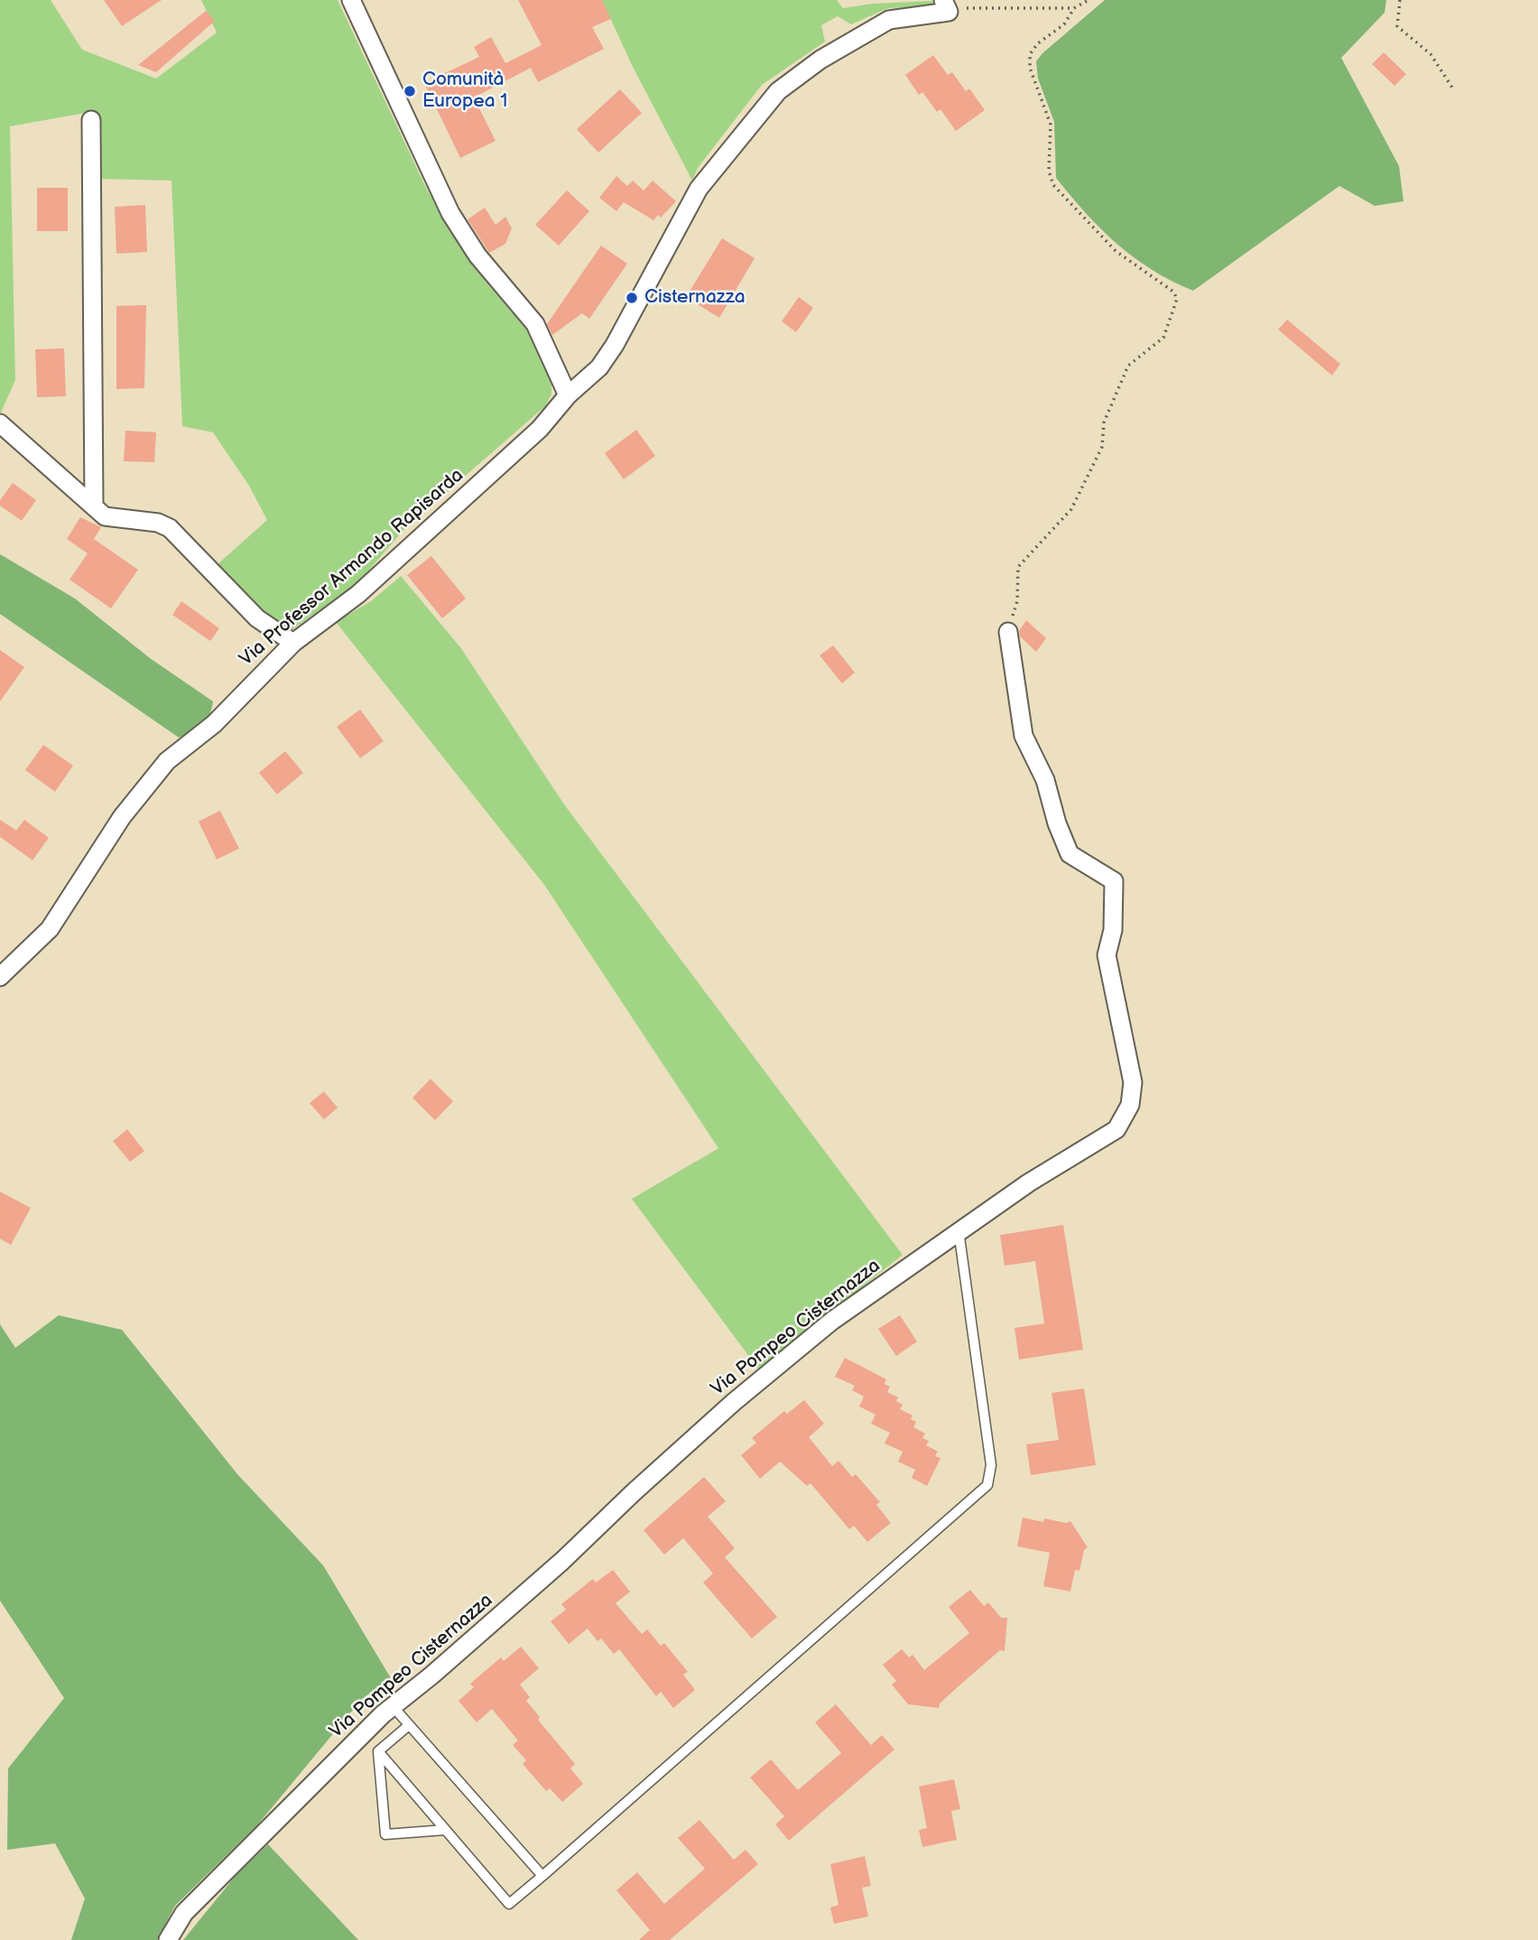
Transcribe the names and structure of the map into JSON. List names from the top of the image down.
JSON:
{
  "streets": {
    "street": ["Via Professor Armando Rapisarda", "Via Pompeo Cisternazza"]
  },
  "places": ["Comunità Europea 1", "Cisternazza"]
}
